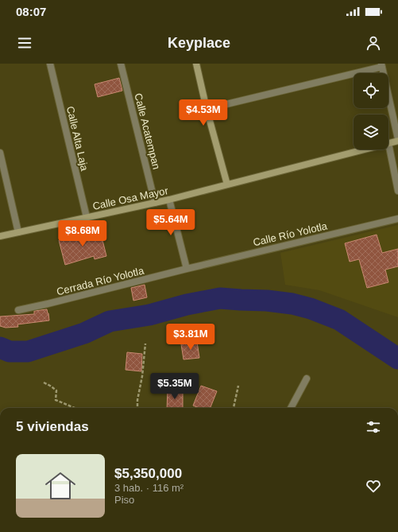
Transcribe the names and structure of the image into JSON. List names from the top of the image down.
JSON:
{
  "streets": {
    "main road": ["Calle Osa Mayor"],
    "street": [
      "Calle Acatempan",
      "Calle Alta Laja",
      "Calle Río Yolotla",
      "Cerrada Río Yolotla"
    ]
  },
  "crossings": [
    ["Calle Acatempan", "Calle Osa Mayor"],
    ["Calle Alta Laja", "Calle Osa Mayor"],
    ["Calle Río Yolotla", "Cerrada Río Yolotla"]
  ],
  "page": {
    "status": "08:07",
    "header": "Keyplace",
    "price": [
      "$4.53M",
      "$5.64M",
      "$8.68M",
      "$3.81M",
      "$5.35M"
    ],
    "heading": "5 viviendas",
    "list": [
      {
        "name": "$5,350,000",
        "note": "3 hab. · 116 m² · Piso"
      }
    ]
  }
}
